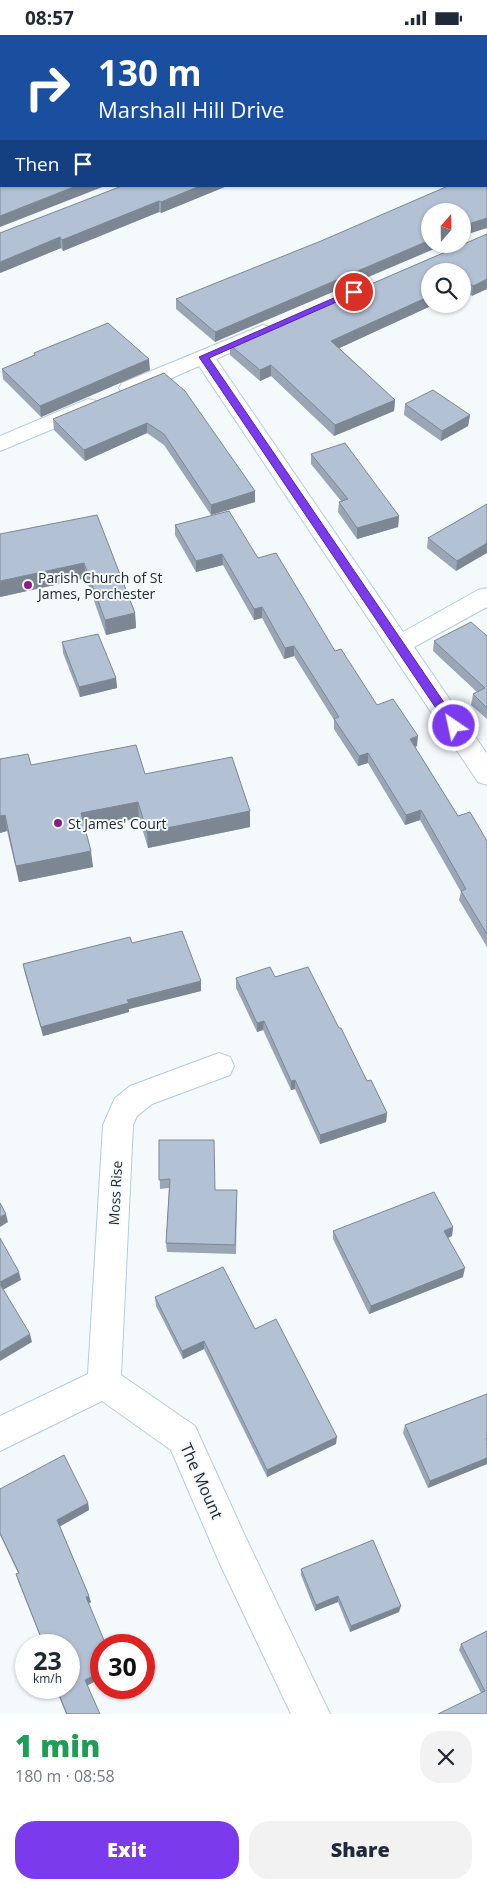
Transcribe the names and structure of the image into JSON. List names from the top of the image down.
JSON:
{
  "streets": {
    "street": ["Moss Rise", "The Mount"]
  },
  "crossings": [
    ["Moss Rise", "The Mount"]
  ],
  "places": ["Parish Church of St James, Porchester", "St James' Court"],
  "north": "top",
  "page": {
    "status": "08:57",
    "turn": ["130 m", "Marshall Hill Drive"],
    "then": "Then",
    "speed": "23 km/h",
    "limit": "30",
    "heading": ["1 min", "180 m · 08:58"],
    "buttons": ["Exit", "Share"]
  }
}
